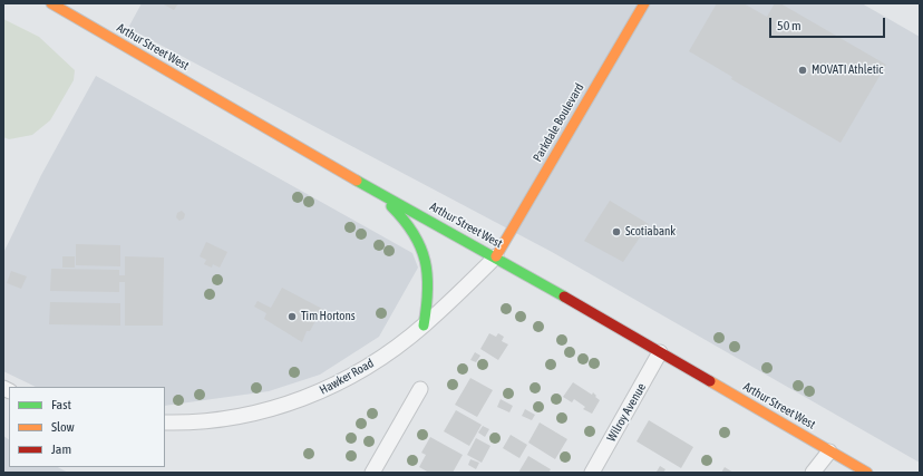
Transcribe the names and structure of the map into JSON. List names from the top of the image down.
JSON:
{
  "streets": {
    "main road": ["Arthur Street West", "Parkdale Boulevard"],
    "street": ["Hawker Road", "Wilroy Avenue"]
  },
  "crossings": [
    ["Arthur Street West", "Parkdale Boulevard"],
    ["Arthur Street West", "Hawker Road"],
    ["Arthur Street West", "Wilroy Avenue"],
    ["Parkdale Boulevard", "Hawker Road"]
  ],
  "places": ["MOVATI Athletic", "Scotiabank", "Tim Hortons"],
  "legend": ["Fast", "Slow", "Jam"],
  "scale_bar": "50 m"
}
